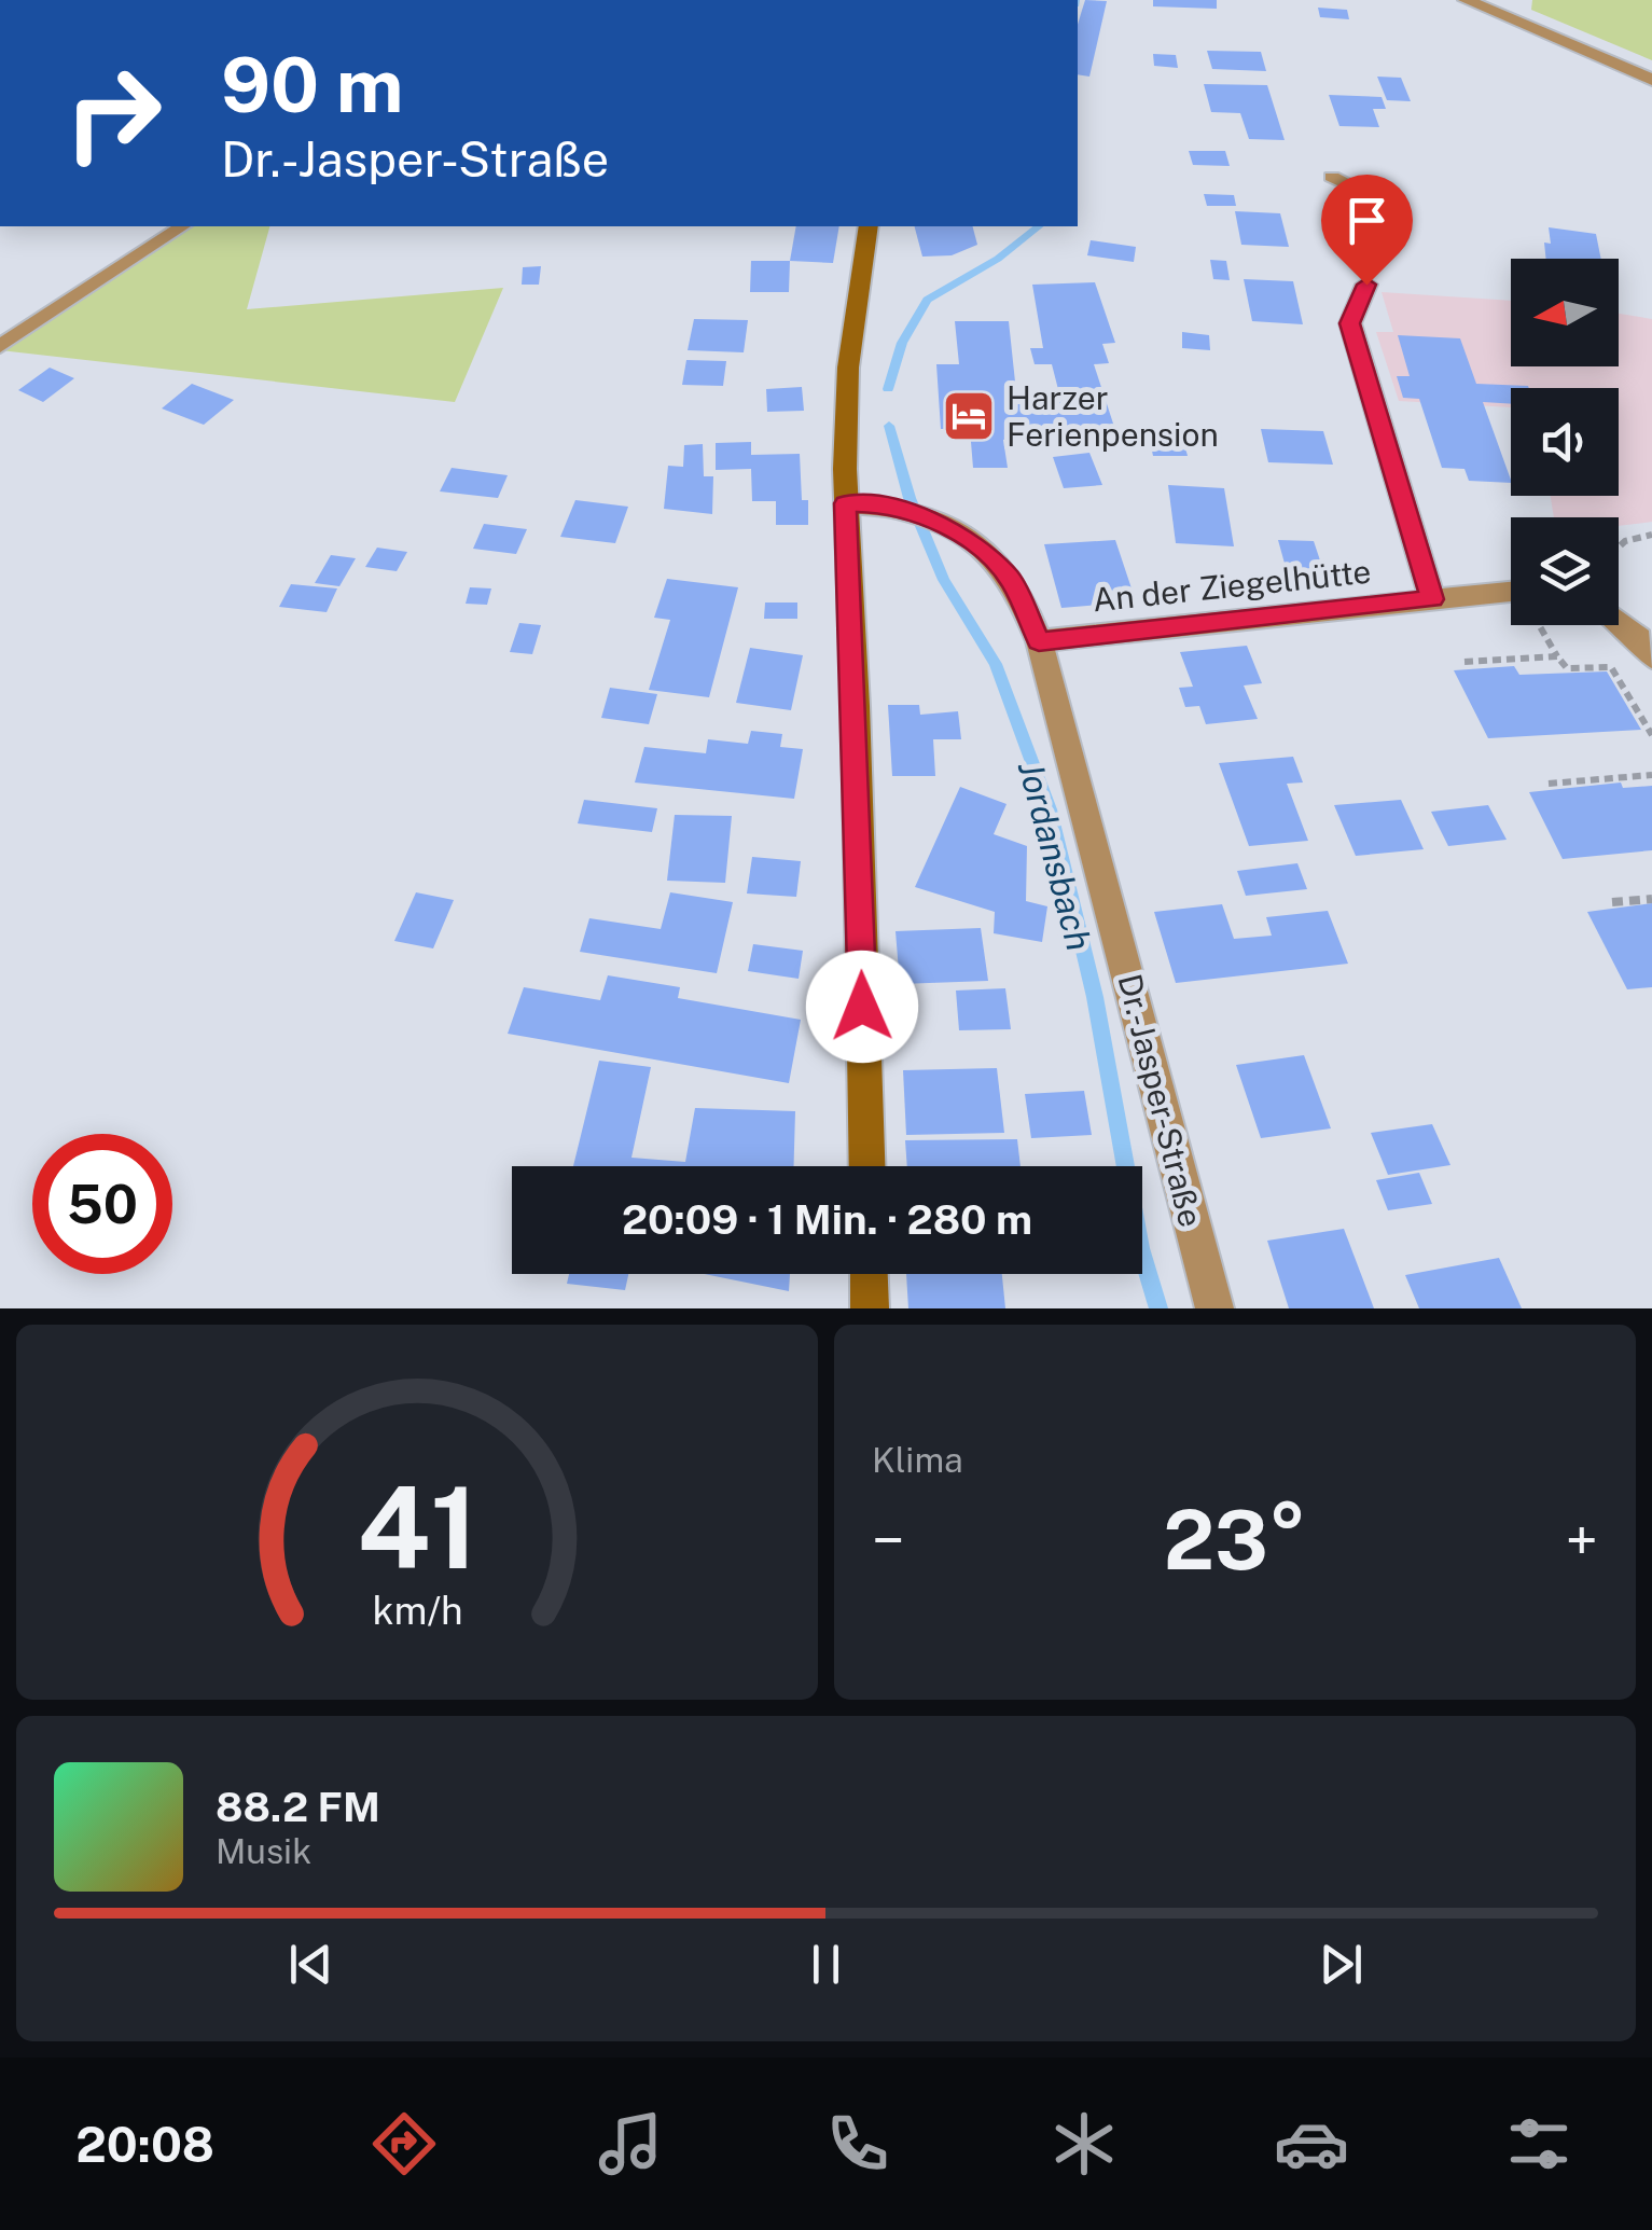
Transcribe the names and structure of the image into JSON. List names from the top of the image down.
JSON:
{
  "streets": {
    "street": ["An der Ziegelhütte", "Dr.-Jasper-Straße"]
  },
  "crossings": [
    ["An der Ziegelhütte", "Dr.-Jasper-Straße"]
  ],
  "water": ["Jordansbach"],
  "places": {
    "hotel": ["Harzer Ferienpension"]
  },
  "north": "left",
  "page": {
    "turn": ["90 m", "Dr.-Jasper-Straße"],
    "limit": "50",
    "trip": "20:09 · 1 Min. · 280 m",
    "tile": "Klima",
    "heat": ["−", "23°", "+"],
    "song": ["88.2 FM", "Musik"],
    "tabs": "20:08",
    "gauge": ["41", "km/h"]
  }
}
